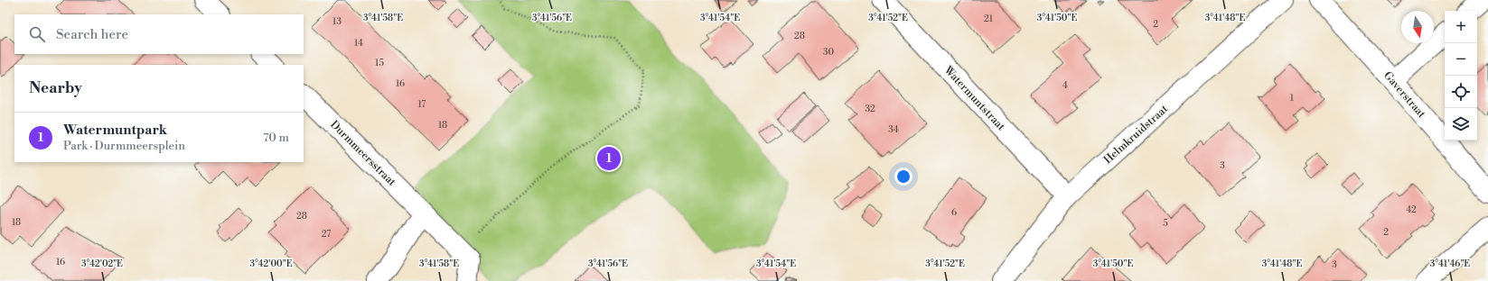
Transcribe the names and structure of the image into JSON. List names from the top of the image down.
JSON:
{
  "streets": {
    "street": [
      "Gaverstraat",
      "Watermuntstraat",
      "Helmkruidstraat",
      "Durmmeersstraat"
    ]
  },
  "crossings": [
    ["Watermuntstraat", "Helmkruidstraat"]
  ],
  "house_numbers": [
    "21",
    "13",
    "2",
    "28",
    "14",
    "30",
    "15",
    "16",
    "4",
    "1",
    "17",
    "32",
    "18",
    "34",
    "3",
    "42",
    "6",
    "28",
    "18",
    "5",
    "2",
    "27",
    "16",
    "3"
  ],
  "north": "bottom",
  "page": {
    "map_buttons": ["+", "−"],
    "search": "Search here",
    "heading": "Nearby",
    "list": [
      {
        "mark": "1",
        "name": "Watermuntpark",
        "note": "Park · Durmmeersplein",
        "value": "70 m"
      }
    ],
    "pins": "1"
  },
  "coordinates": [
    "3°41'58\"E",
    "3°41'56\"E",
    "3°41'54\"E",
    "3°41'52\"E",
    "3°41'50\"E",
    "3°41'48\"E",
    "3°42'02\"E",
    "3°42'00\"E",
    "3°41'46\"E"
  ]
}
